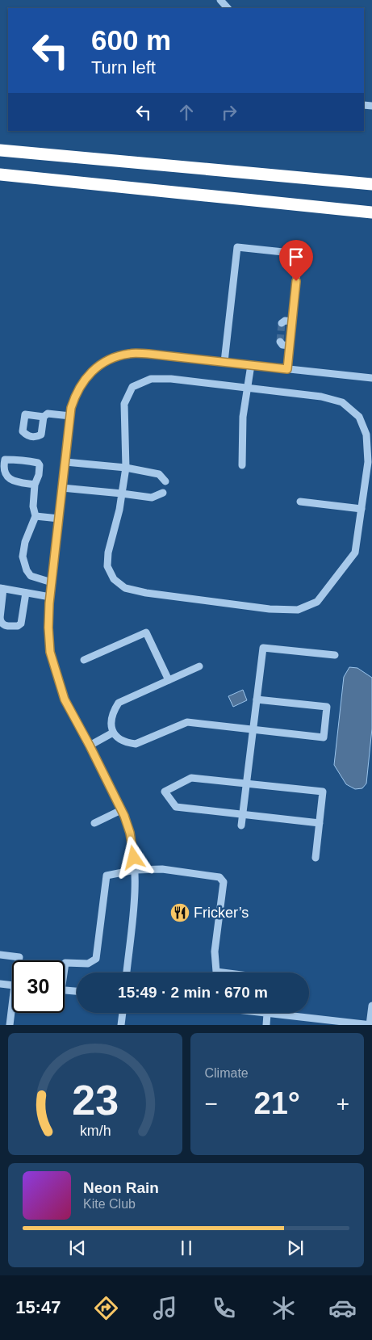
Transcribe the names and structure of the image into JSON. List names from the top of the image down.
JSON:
{
  "places": {
    "restaurant": ["Fricker’s"]
  },
  "page": {
    "turn": ["600 m", "Turn left"],
    "limit": "30",
    "trip": "15:49 · 2 min · 670 m",
    "tile": "Climate",
    "heat": ["−", "21°", "+"],
    "song": ["Neon Rain", "Kite Club"],
    "tabs": "15:47",
    "gauge": ["23", "km/h"]
  }
}
